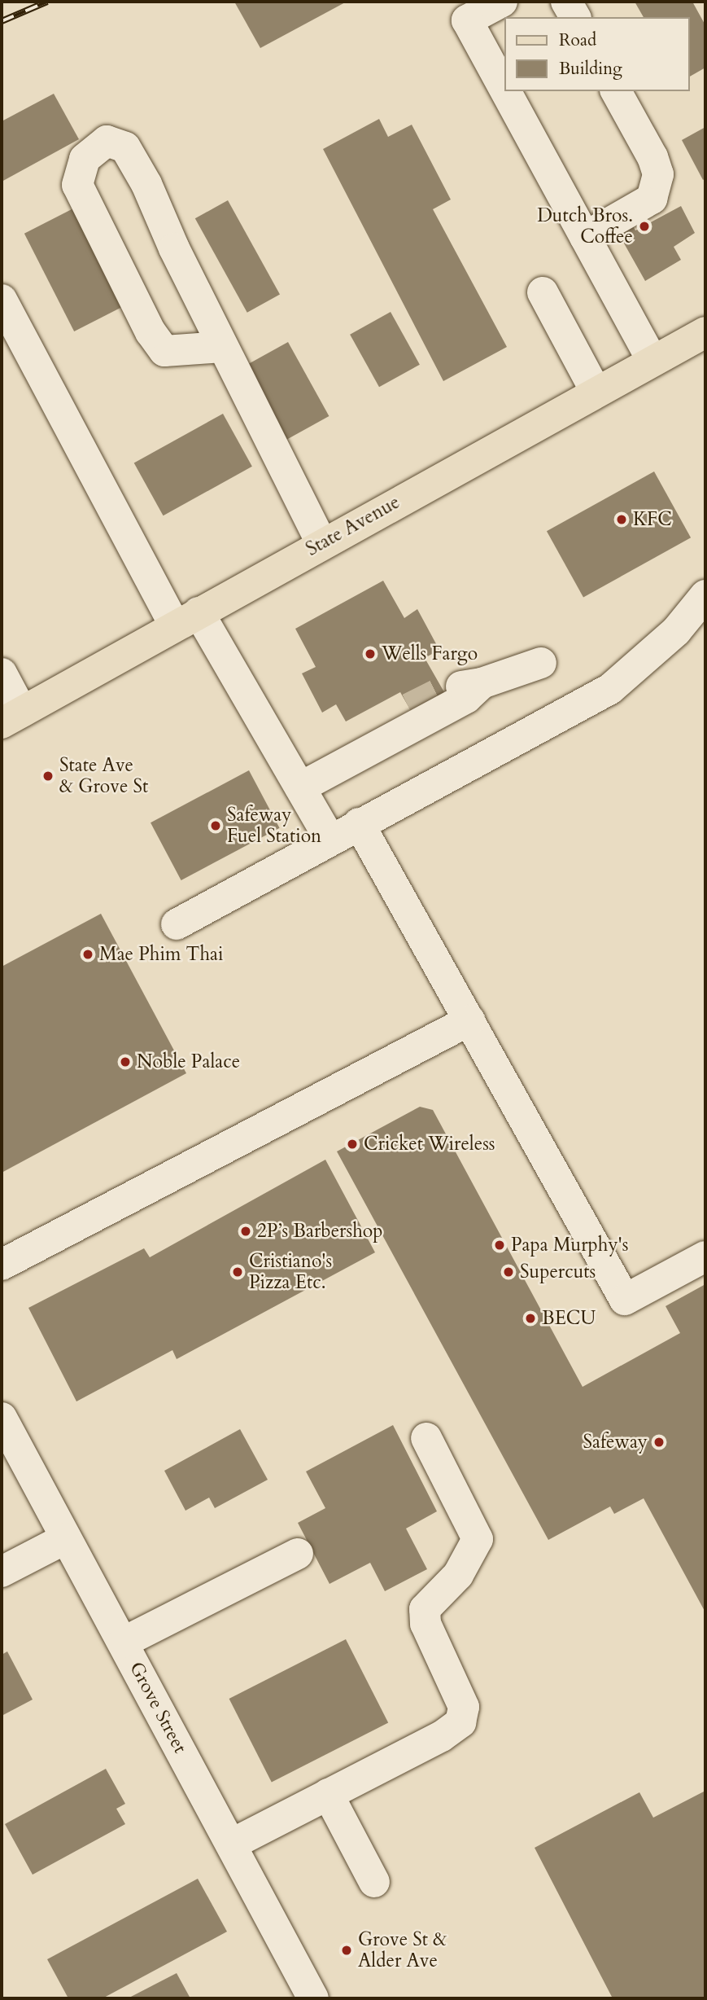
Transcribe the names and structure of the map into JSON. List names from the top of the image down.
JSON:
{
  "streets": {
    "main road": ["State Avenue"],
    "street": ["Grove Street"]
  },
  "places": [
    "Dutch Bros. Coffee",
    "KFC",
    "Wells Fargo",
    "State Ave & Grove St",
    "Safeway Fuel Station",
    "Mae Phim Thai",
    "Noble Palace",
    "Cricket Wireless",
    "2P’s Barbershop",
    "Papa Murphy's",
    "Cristiano's Pizza Etc.",
    "Supercuts",
    "BECU",
    "Safeway",
    "Grove St & Alder Ave"
  ],
  "legend": ["Road", "Building"]
}
